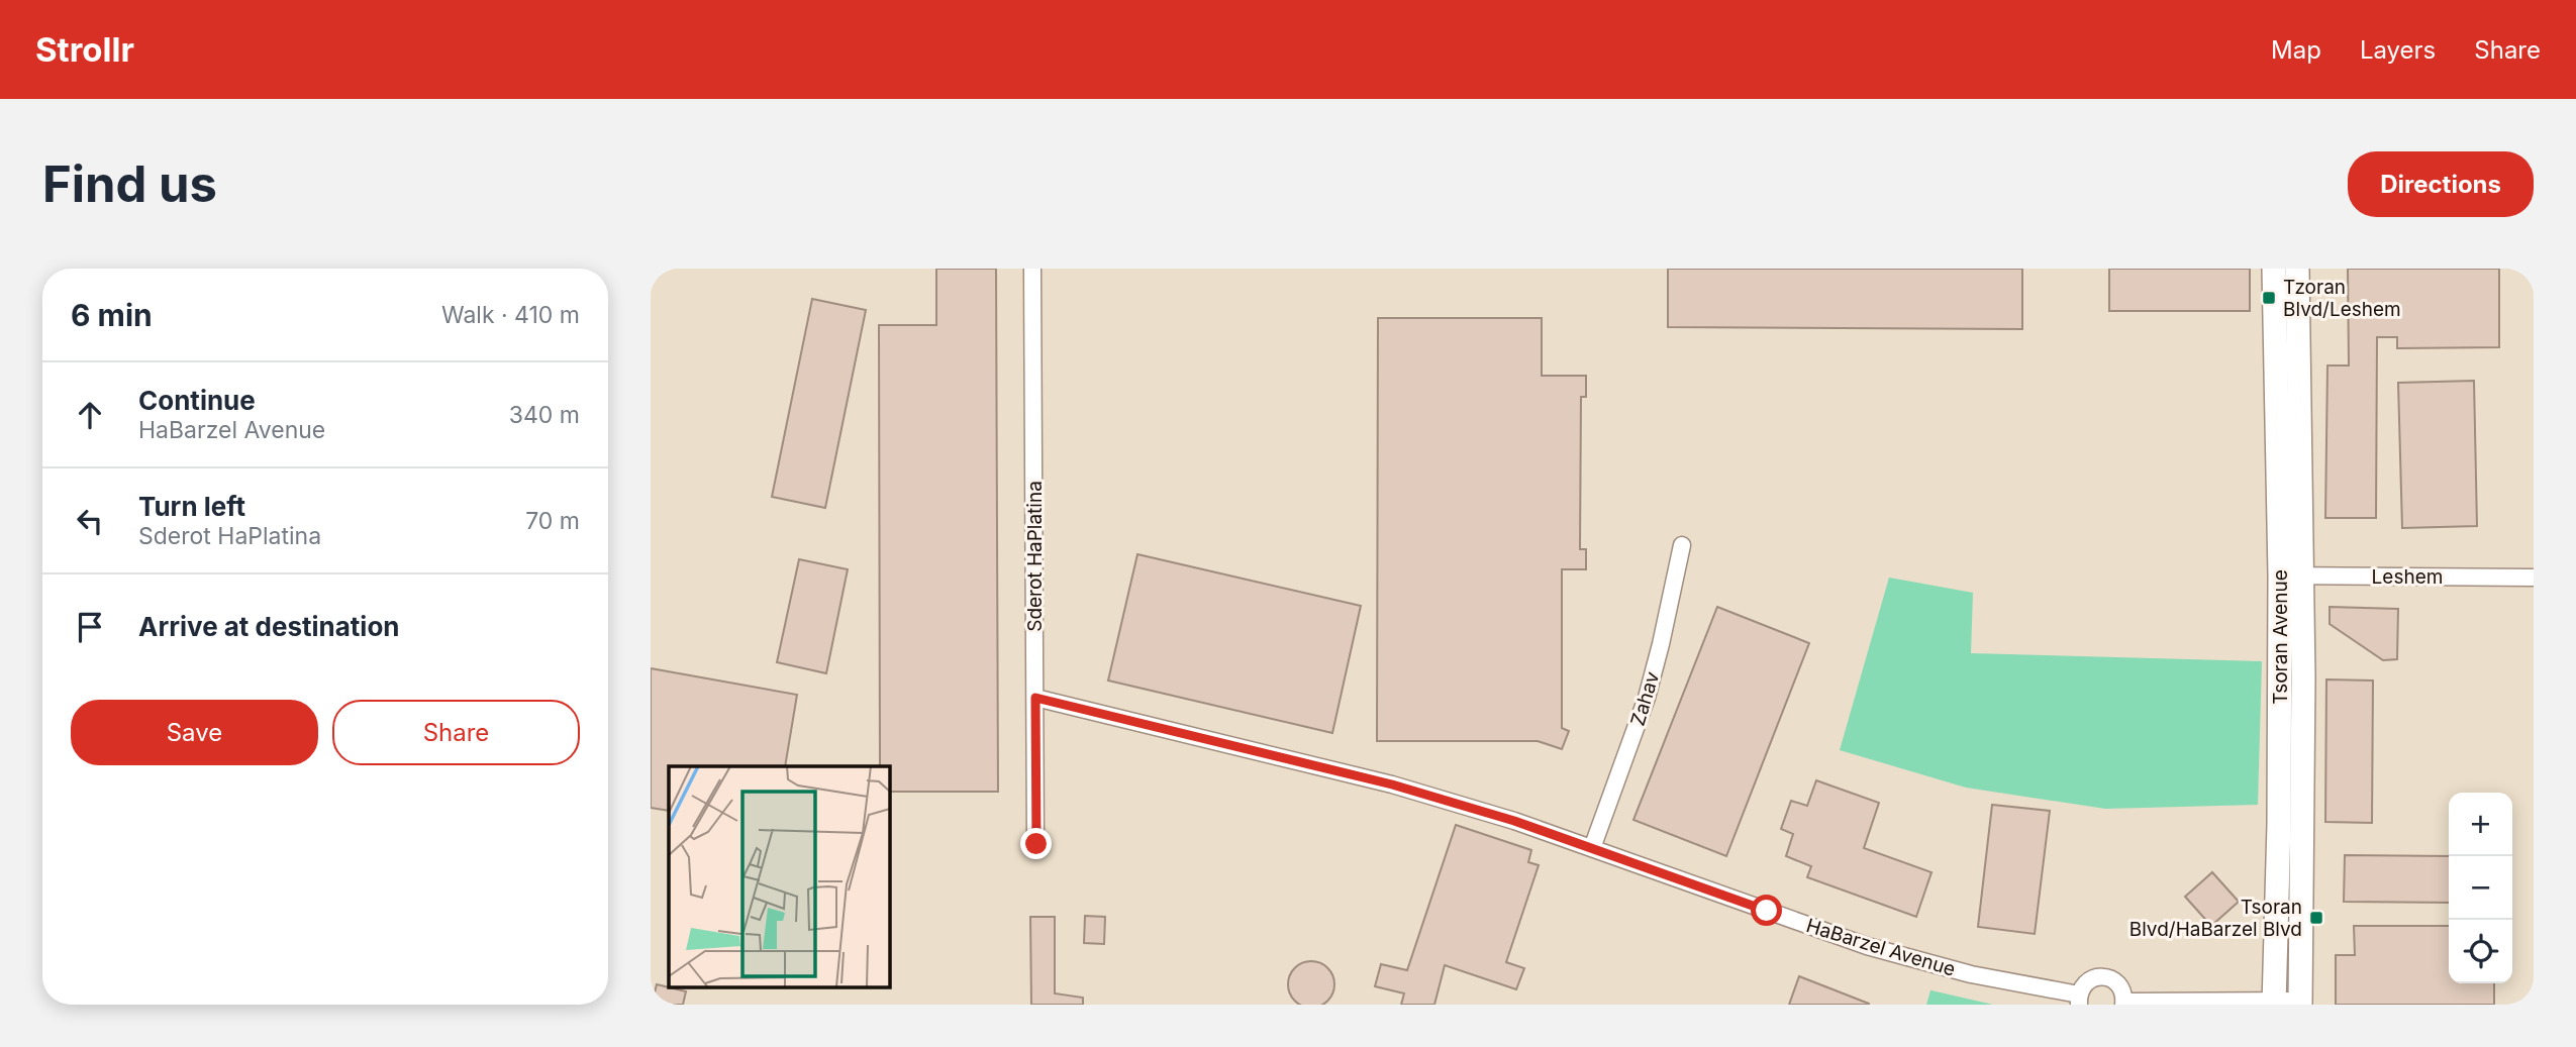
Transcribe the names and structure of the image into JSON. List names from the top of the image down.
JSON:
{
  "streets": {
    "street": [
      "Sderot HaPlatina",
      "Leshem",
      "Tsoran Avenue",
      "Zahav",
      "HaBarzel Avenue"
    ]
  },
  "crossings": [
    ["Sderot HaPlatina", "HaBarzel Avenue"],
    ["Leshem", "Tsoran Avenue"],
    ["Zahav", "HaBarzel Avenue"]
  ],
  "places": {
    "transit": ["Tzoran Blvd/Leshem", "Tsoran Blvd/HaBarzel Blvd"]
  },
  "page": {
    "header": "Strollr",
    "nav": ["Map", "Layers", "Share"],
    "buttons": [
      "Directions",
      ["Save", "Share"]
    ],
    "title": "Find us",
    "heading": ["6 min", "Walk · 410 m"],
    "list": [
      ["Continue", "HaBarzel Avenue", "340 m"],
      ["Turn left", "Sderot HaPlatina", "70 m"],
      "Arrive at destination"
    ],
    "map_buttons": ["+", "−"]
  }
}
